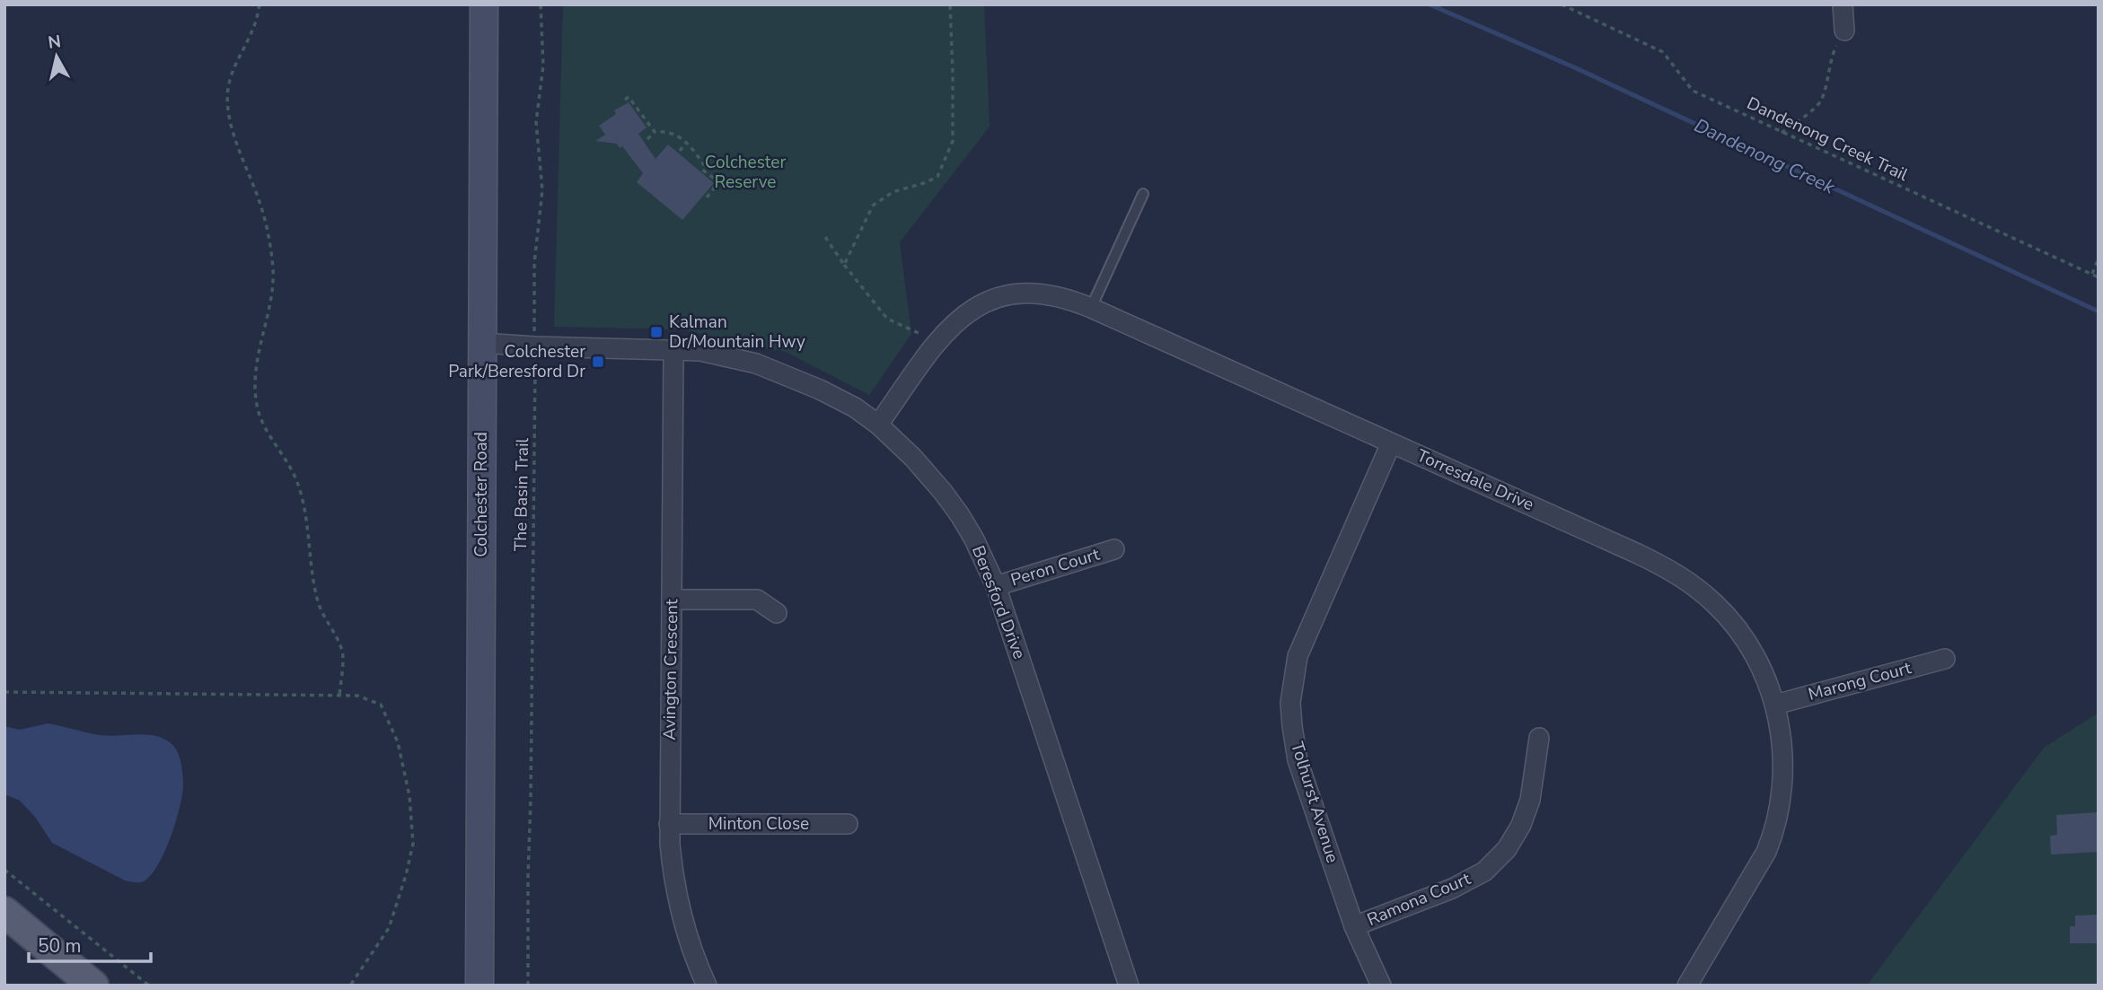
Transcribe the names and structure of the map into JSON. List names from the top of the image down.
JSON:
{
  "streets": {
    "main road": ["Colchester Road"],
    "street": [
      "Torresdale Drive",
      "Peron Court",
      "Beresford Drive",
      "Avington Crescent",
      "Marong Court",
      "Tolhurst Avenue",
      "Minton Close",
      "Ramona Court"
    ],
    "path": ["Dandenong Creek Trail", "The Basin Trail"]
  },
  "crossings": [
    ["Torresdale Drive", "Beresford Drive"],
    ["Torresdale Drive", "Marong Court"],
    ["Torresdale Drive", "Tolhurst Avenue"],
    ["Colchester Road", "Beresford Drive"],
    ["The Basin Trail", "Beresford Drive"],
    ["Peron Court", "Beresford Drive"],
    ["Beresford Drive", "Avington Crescent"],
    ["Avington Crescent", "Minton Close"],
    ["Tolhurst Avenue", "Ramona Court"]
  ],
  "water": ["Dandenong Creek"],
  "parks": ["Colchester Reserve"],
  "places": {
    "transit": ["Kalman Dr/Mountain Hwy", "Colchester Park/Beresford Dr"]
  },
  "scale_bar": "50 m",
  "north": "top"
}
